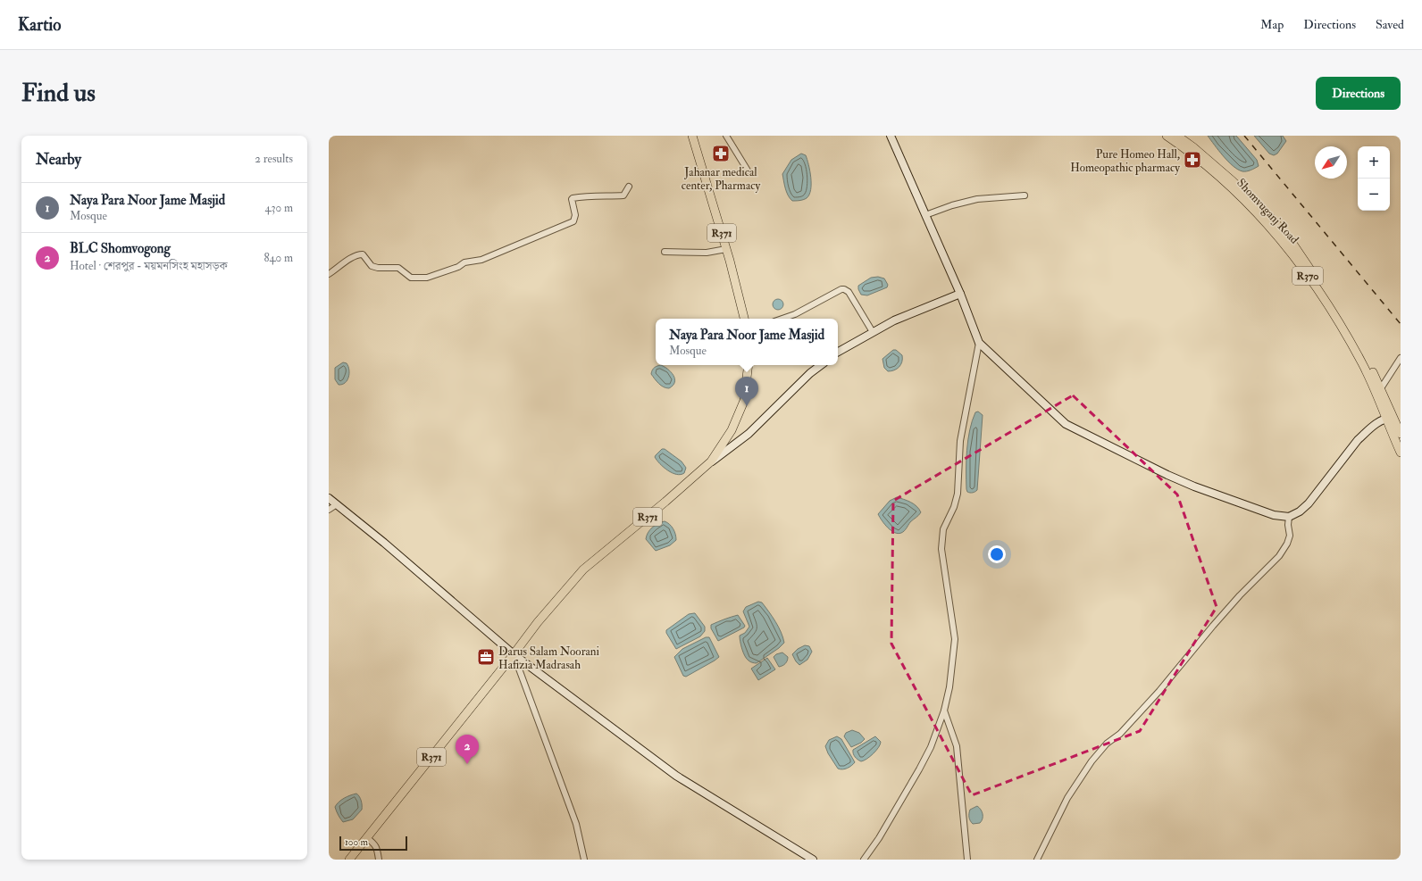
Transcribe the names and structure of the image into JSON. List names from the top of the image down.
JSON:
{
  "streets": {
    "main road": ["Shomvuganj Road", "R371", "R370"]
  },
  "places": {
    "pharmacy": ["Jahanar medical center, Pharmacy", "Pure Homeo Hall, Homeopathic pharmacy"],
    "office": ["Darus Salam Noorani Hafizia Madrasah"]
  },
  "scale_bar": "100 m",
  "north": "bottom left",
  "page": {
    "header": "Kartio",
    "nav": ["Map", "Directions", "Saved"],
    "buttons": "Directions",
    "title": "Find us",
    "heading": ["Nearby", "2 results"],
    "map_buttons": ["+", "−"],
    "list": [
      {
        "mark": "1",
        "name": "Naya Para Noor Jame Masjid",
        "note": "Mosque",
        "value": "430 m"
      },
      {
        "mark": "2",
        "name": "BLC Shomvogong",
        "note": "Hotel · শেরপুর - ময়মনসিংহ মহাসড়ক",
        "value": "840 m"
      }
    ],
    "popup": ["Naya Para Noor Jame Masjid", "Mosque"],
    "pins": ["1", "2"],
    "scale": "100 m"
  }
}
